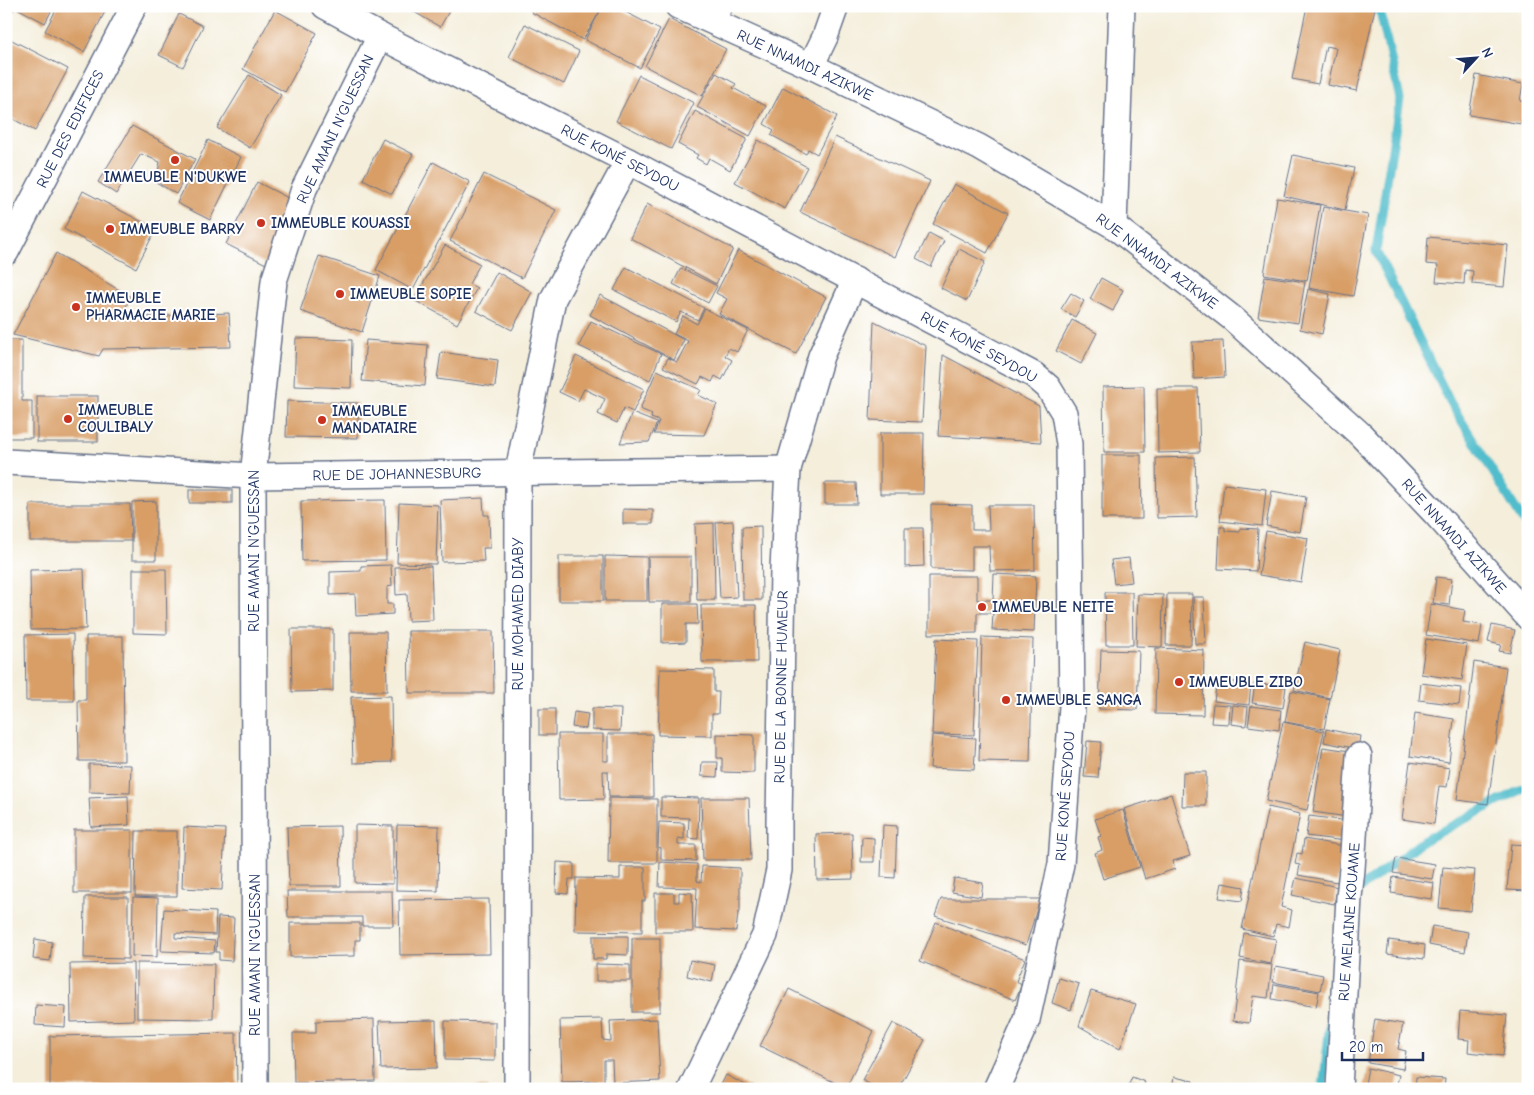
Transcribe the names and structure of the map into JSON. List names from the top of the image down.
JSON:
{
  "streets": {
    "street": [
      "RUE NNAMDI AZIKWE",
      "RUE DES EDIFICES",
      "RUE AMANI N'GUESSAN",
      "RUE KONÉ SEYDOU",
      "RUE DE JOHANNESBURG",
      "RUE MOHAMED DIABY",
      "RUE DE LA BONNE HUMEUR",
      "RUE MELAINE KOUAME"
    ]
  },
  "crossings": [
    ["RUE AMANI N'GUESSAN", "RUE KONÉ SEYDOU"],
    ["RUE AMANI N'GUESSAN", "RUE DE JOHANNESBURG"],
    ["RUE KONÉ SEYDOU", "RUE MOHAMED DIABY"],
    ["RUE KONÉ SEYDOU", "RUE DE LA BONNE HUMEUR"],
    ["RUE DE JOHANNESBURG", "RUE MOHAMED DIABY"],
    ["RUE DE JOHANNESBURG", "RUE DE LA BONNE HUMEUR"]
  ],
  "places": [
    "IMMEUBLE N'DUKWE",
    "IMMEUBLE KOUASSI",
    "IMMEUBLE BARRY",
    "IMMEUBLE SOPIE",
    "IMMEUBLE PHARMACIE MARIE",
    "IMMEUBLE COULIBALY",
    "IMMEUBLE MANDATAIRE",
    "IMMEUBLE NEITE",
    "IMMEUBLE ZIBO",
    "IMMEUBLE SANGA"
  ],
  "scale_bar": "20 m",
  "north": "top right"
}
